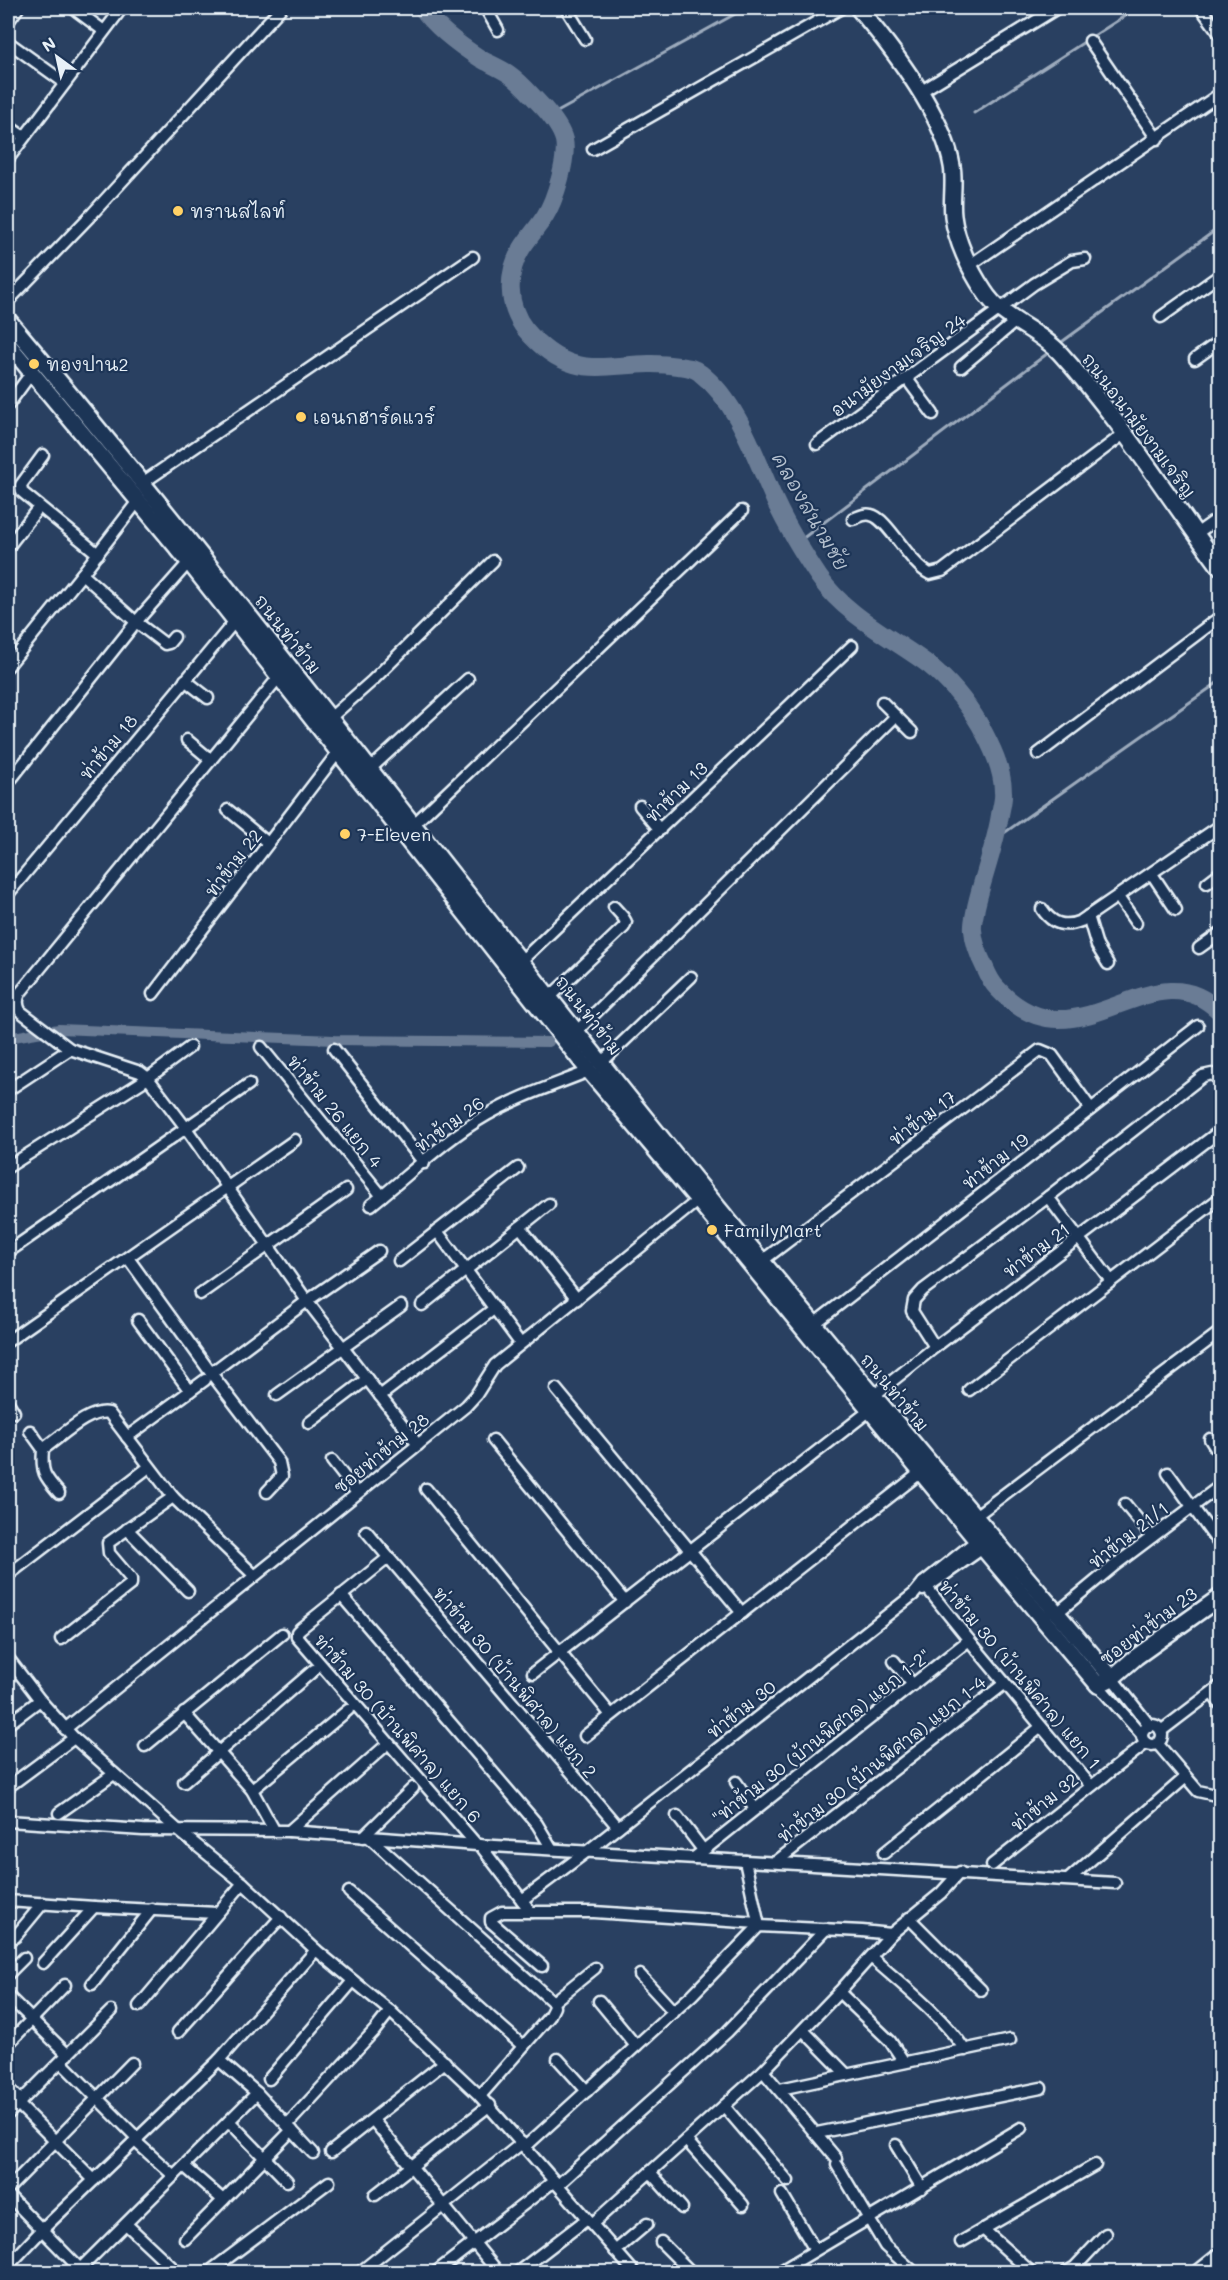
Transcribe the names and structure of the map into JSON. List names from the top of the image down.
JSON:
{
  "streets": {
    "street": [
      "อนามัยงามเจริญ 24",
      "ถนนอนามัยงามเจริญ",
      "ถนนท่าข้าม",
      "ท่าข้าม 18",
      "ท่าข้าม 13",
      "ท่าข้าม 22",
      "ท่าข้าม 26 แยก 4",
      "ท่าข้าม 17",
      "ท่าข้าม 26",
      "ท่าข้าม 19",
      "ท่าข้าม 21",
      "ซอยท่าข้าม 28",
      "ท่าข้าม 21/1",
      "ซอยท่าข้าม 23",
      "ท่าข้าม 30 (บ้านพิศาล) แยก 1",
      "ท่าข้าม 30 (บ้านพิศาล) แยก 2",
      "ท่าข้าม 30",
      "ท่าข้าม 30 (บ้านพิศาล) แยก 6",
      "\"ท่าข้าม 30 (บ้านพิศาล) แยก 1-2\"",
      "ท่าข้าม 30 (บ้านพิศาล) แยก 1-4",
      "ท่าข้าม 32"
    ]
  },
  "crossings": [
    ["อนามัยงามเจริญ 24", "ถนนอนามัยงามเจริญ"],
    ["ถนนท่าข้าม", "ท่าข้าม 18"],
    ["ถนนท่าข้าม", "ท่าข้าม 13"],
    ["ถนนท่าข้าม", "ท่าข้าม 22"],
    ["ถนนท่าข้าม", "ท่าข้าม 17"],
    ["ถนนท่าข้าม", "ท่าข้าม 26"],
    ["ถนนท่าข้าม", "ท่าข้าม 19"],
    ["ถนนท่าข้าม", "ท่าข้าม 21"],
    ["ถนนท่าข้าม", "ซอยท่าข้าม 28"],
    ["ถนนท่าข้าม", "ท่าข้าม 21/1"],
    ["ถนนท่าข้าม", "ซอยท่าข้าม 23"],
    ["ถนนท่าข้าม", "ท่าข้าม 30"],
    ["ถนนท่าข้าม", "ท่าข้าม 32"],
    ["ท่าข้าม 26 แยก 4", "ท่าข้าม 26"],
    ["ท่าข้าม 17", "ท่าข้าม 19"],
    ["ท่าข้าม 30 (บ้านพิศาล) แยก 1", "ท่าข้าม 30"],
    ["ท่าข้าม 30 (บ้านพิศาล) แยก 1", "\"ท่าข้าม 30 (บ้านพิศาล) แยก 1-2\""],
    ["ท่าข้าม 30 (บ้านพิศาล) แยก 1", "ท่าข้าม 30 (บ้านพิศาล) แยก 1-4"],
    ["ท่าข้าม 30 (บ้านพิศาล) แยก 1", "ท่าข้าม 32"],
    ["ท่าข้าม 30 (บ้านพิศาล) แยก 2", "ท่าข้าม 30"],
    ["ท่าข้าม 30", "ท่าข้าม 30 (บ้านพิศาล) แยก 6"]
  ],
  "water": ["คลองสนามชัย"],
  "places": [
    "ทรานสไลท์",
    "ทองปาน2",
    "เอนกฮาร์ดแวร์",
    "7-Eleven",
    "FamilyMart"
  ],
  "north": "top left"
}
